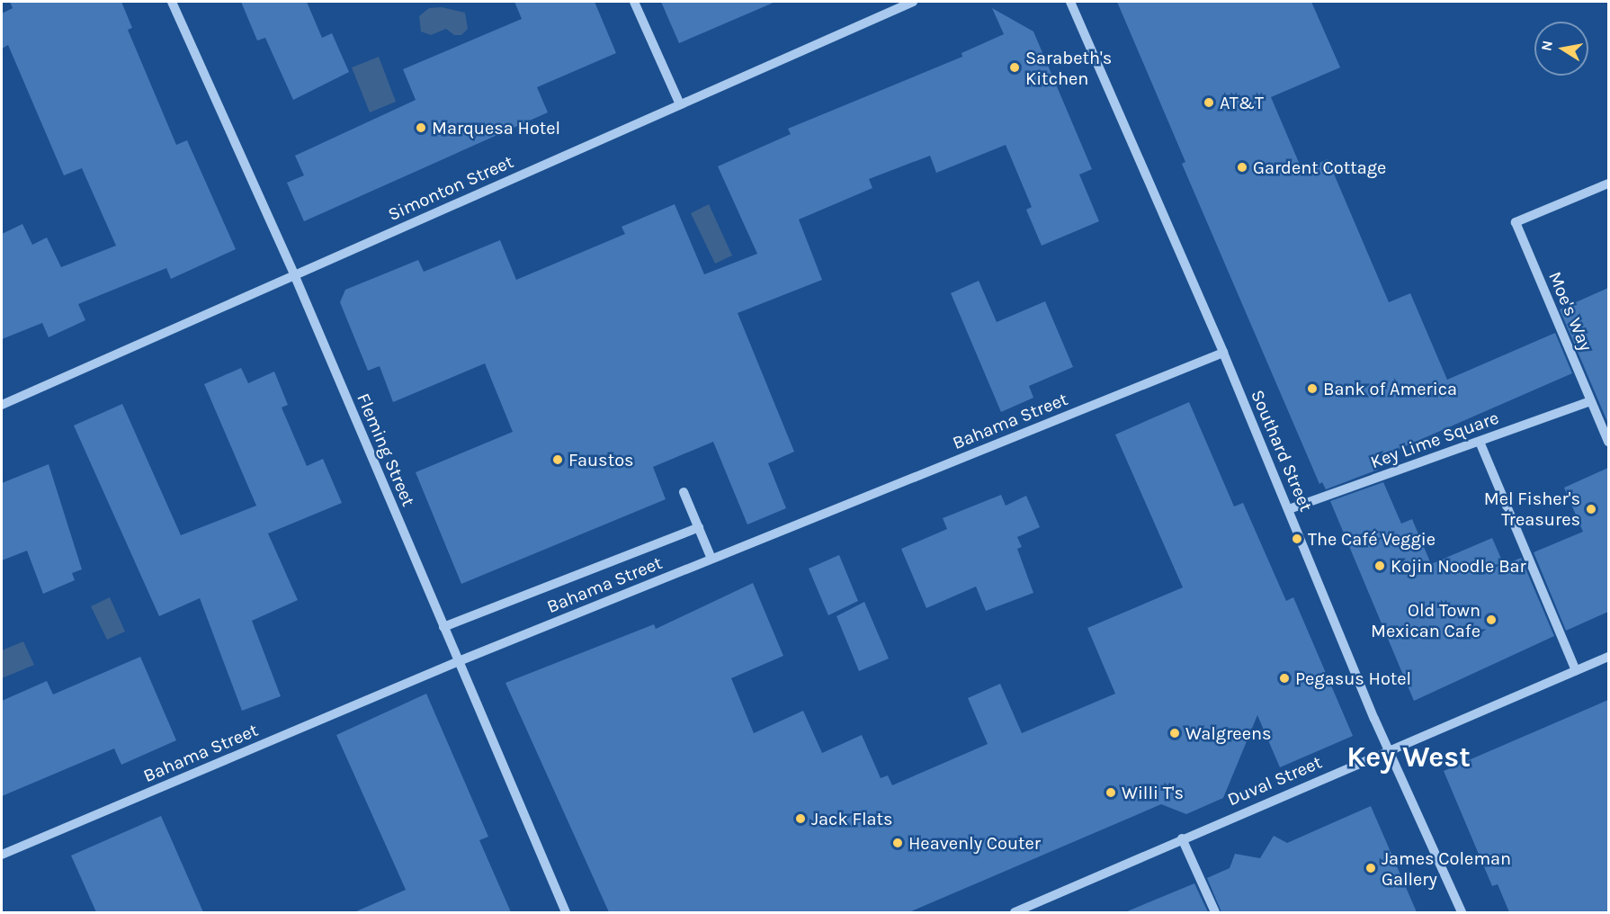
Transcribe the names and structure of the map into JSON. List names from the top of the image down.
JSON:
{
  "streets": {
    "street": [
      "Simonton Street",
      "Moe's Way",
      "Bahama Street",
      "Key Lime Square",
      "Fleming Street",
      "Southard Street",
      "Duval Street"
    ]
  },
  "crossings": [
    ["Simonton Street", "Fleming Street"],
    ["Moe's Way", "Key Lime Square"],
    ["Bahama Street", "Fleming Street"],
    ["Bahama Street", "Southard Street"],
    ["Key Lime Square", "Southard Street"],
    ["Southard Street", "Duval Street"]
  ],
  "districts": ["Key West"],
  "places": [
    "Sarabeth's Kitchen",
    "AT&T",
    "Marquesa Hotel",
    "Gardent Cottage",
    "Bank of America",
    "Faustos",
    "Mel Fisher's Treasures",
    "The Café Veggie",
    "Kojin Noodle Bar",
    "Old Town Mexican Cafe",
    "Pegasus Hotel",
    "Walgreens",
    "Willi T's",
    "Jack Flats",
    "Heavenly Couter",
    "James Coleman Gallery"
  ],
  "north": "left"
}
